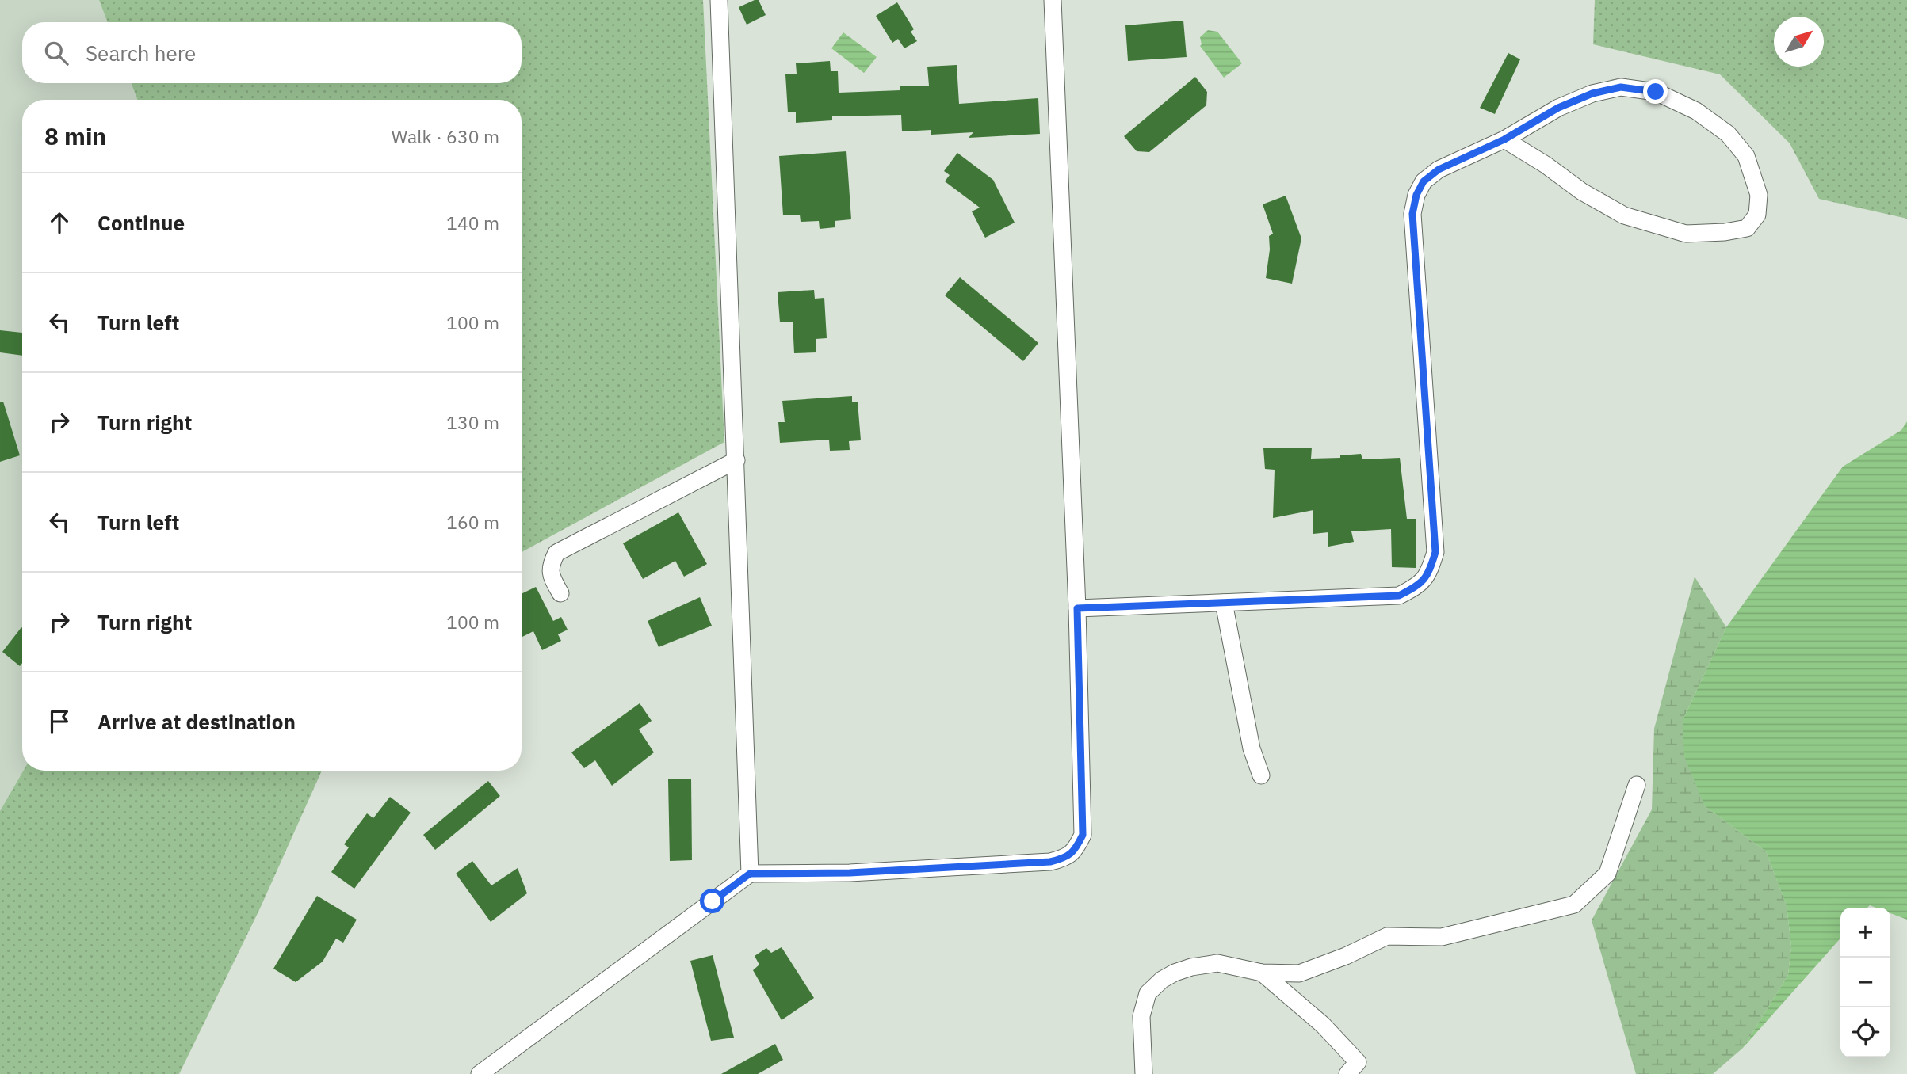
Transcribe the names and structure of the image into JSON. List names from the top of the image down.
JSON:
{
  "north": "top right",
  "page": {
    "search": "Search here",
    "heading": ["8 min", "Walk · 630 m"],
    "list": [
      ["Continue", "140 m"],
      ["Turn left", "100 m"],
      ["Turn right", "130 m"],
      ["Turn left", "160 m"],
      ["Turn right", "100 m"],
      "Arrive at destination"
    ],
    "map_buttons": ["+", "−"]
  }
}
